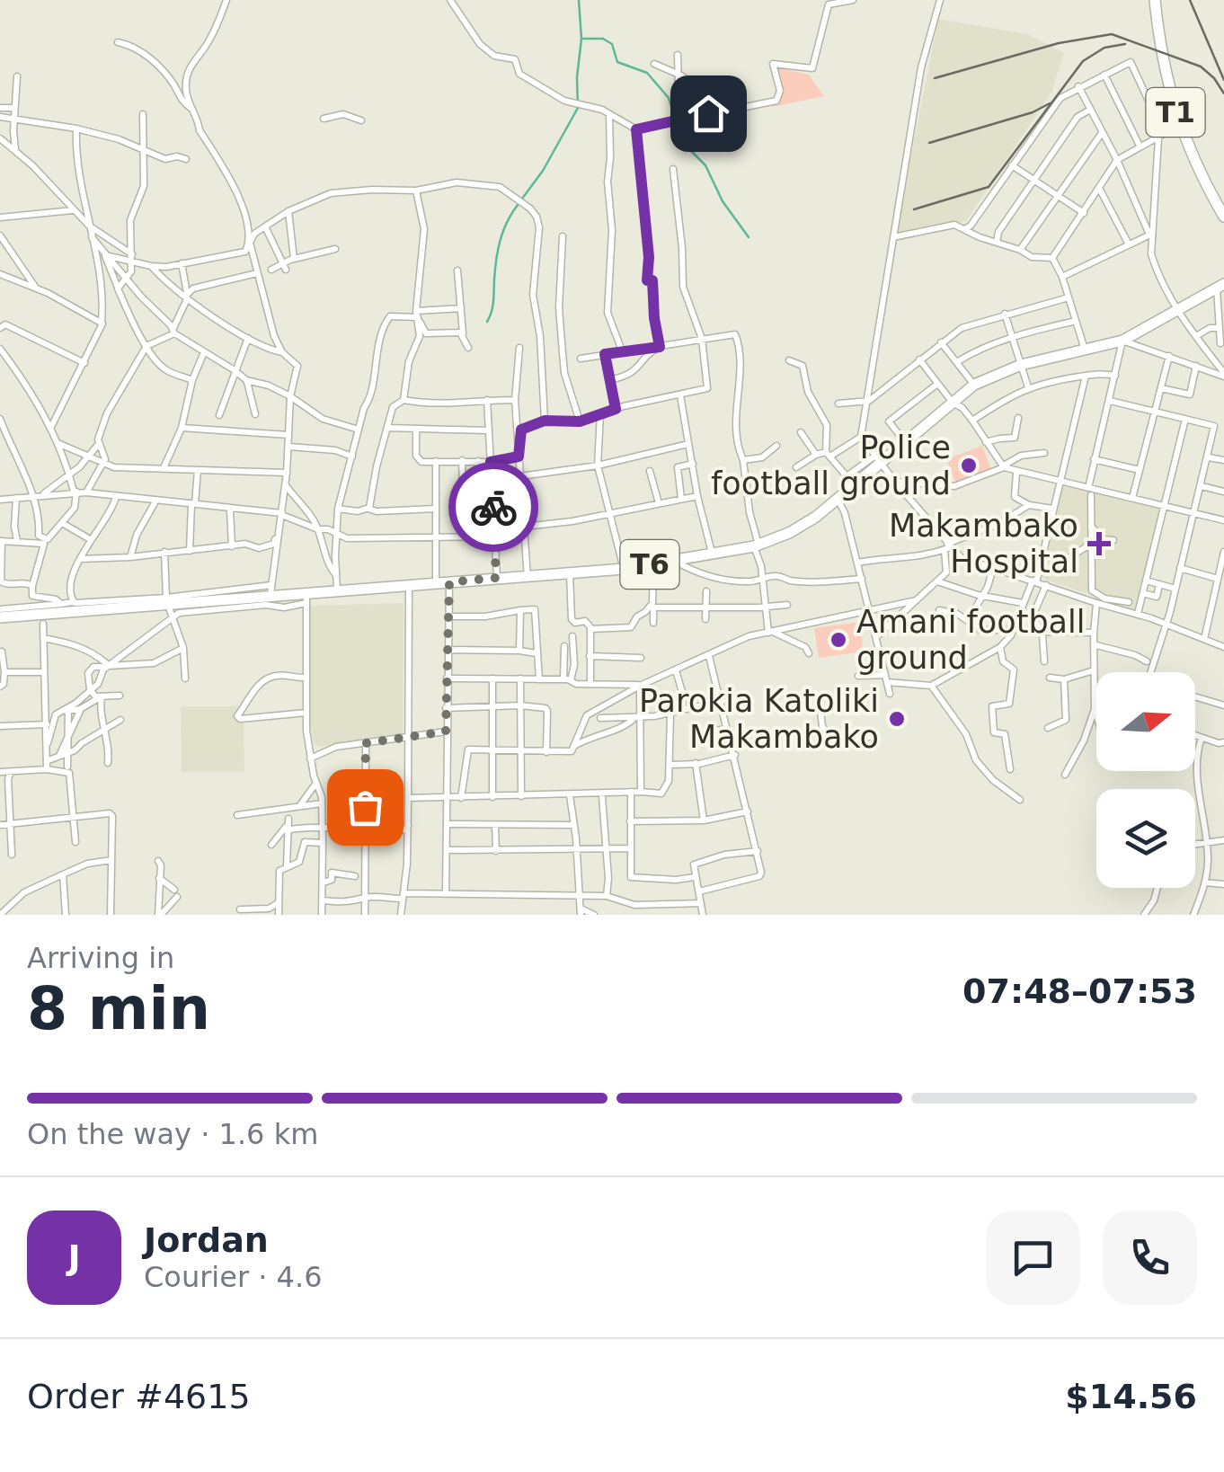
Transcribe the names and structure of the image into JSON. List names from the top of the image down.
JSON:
{
  "streets": {
    "highway": ["T1", "T6"]
  },
  "places": {
    "other": ["Police football ground", "Amani football ground", "Parokia Katoliki Makambako"],
    "health": ["Makambako Hospital"]
  },
  "north": "right",
  "page": {
    "heading": ["8 min", "Arriving in", "07:48–07:53"],
    "panel": [
      "Jordan",
      "Courier · 4.6",
      "Order #4615",
      "$14.56"
    ],
    "bar": "On the way · 1.6 km",
    "round": "J"
  }
}
